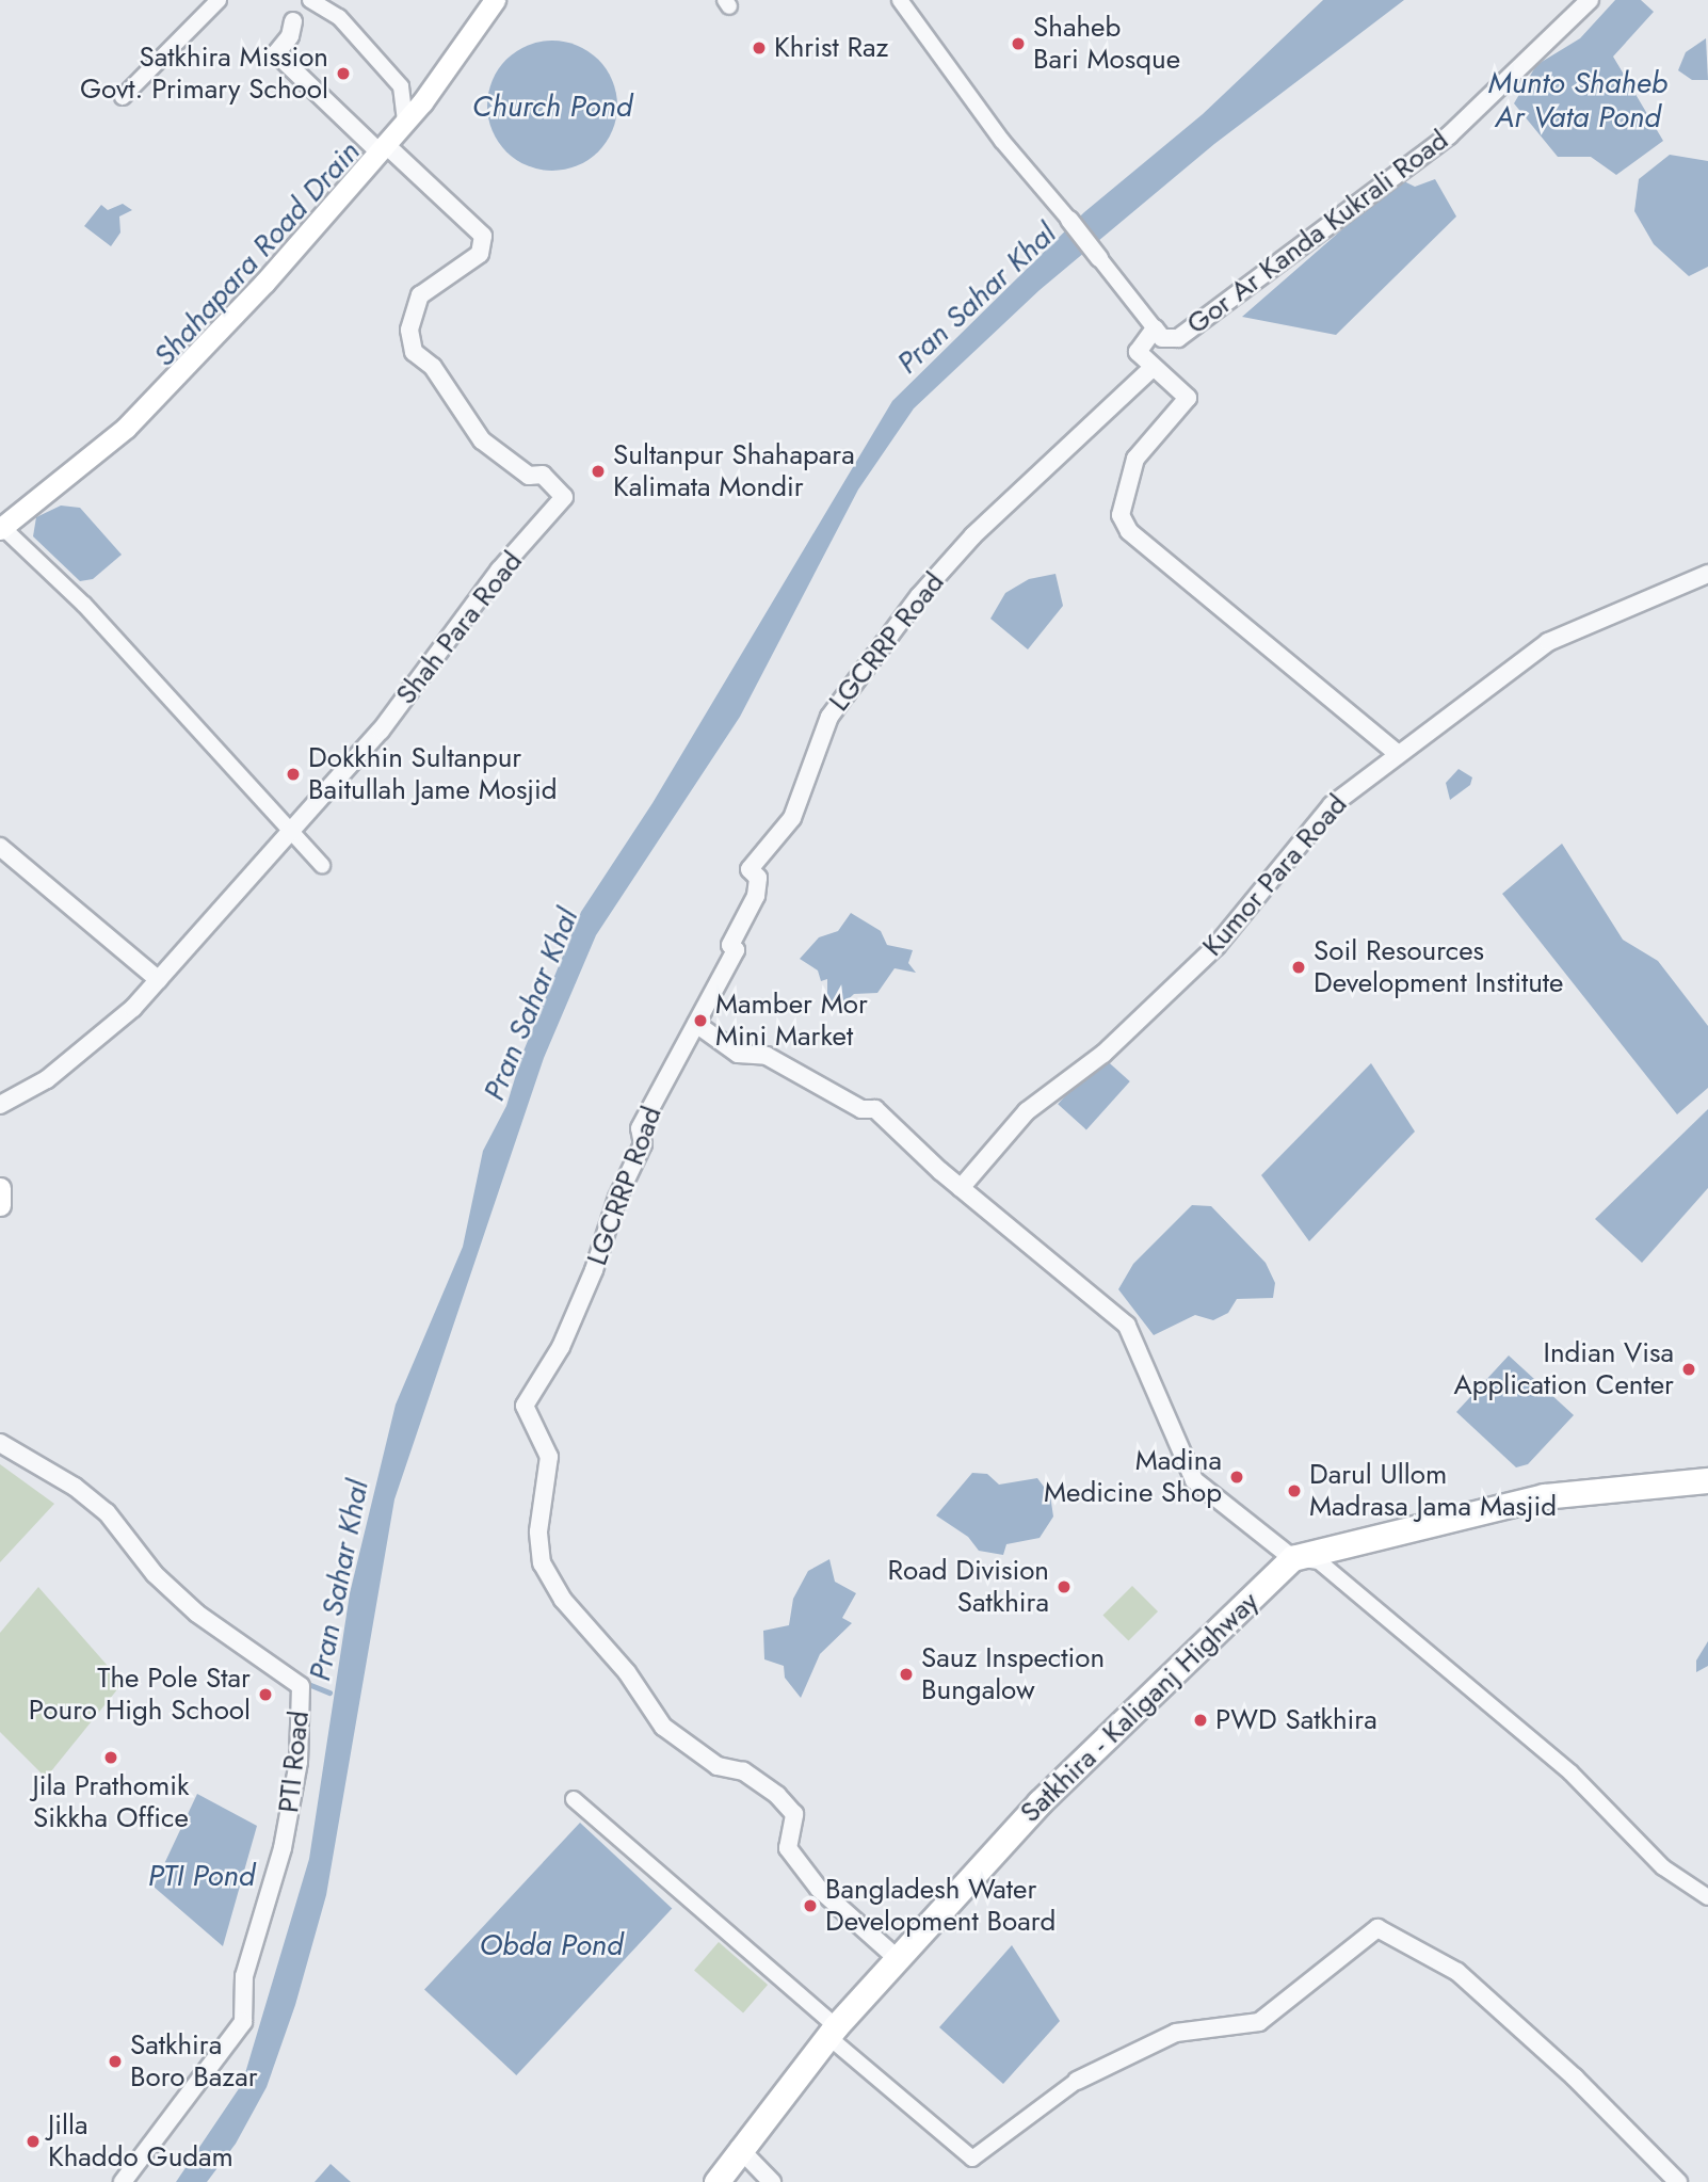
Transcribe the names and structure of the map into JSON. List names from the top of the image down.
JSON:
{
  "streets": {
    "highway": ["Satkhira - Kaliganj Highway"],
    "street": [
      "Gor Ar Kanda Kukrali Road",
      "Shah Para Road",
      "LGCRRP Road",
      "Kumor Para Road",
      "PTI Road"
    ]
  },
  "crossings": [
    ["Gor Ar Kanda Kukrali Road", "LGCRRP Road"],
    ["LGCRRP Road", "Satkhira - Kaliganj Highway"]
  ],
  "water": [
    "Munto Shaheb Ar Vata Pond",
    "Church Pond",
    "Shahapara Road Drain",
    "Pran Sahar Khal",
    "PTI Pond",
    "Obda Pond"
  ],
  "places": [
    "Shaheb Bari Mosque",
    "Khrist Raz",
    "Satkhira Mission Govt. Primary School",
    "Sultanpur Shahapara Kalimata Mondir",
    "Dokkhin Sultanpur Baitullah Jame Mosjid",
    "Soil Resources Development Institute",
    "Mamber Mor Mini Market",
    "Indian Visa Application Center",
    "Madina Medicine Shop",
    "Darul Ullom Madrasa Jama Masjid",
    "Road Division Satkhira",
    "Sauz Inspection Bungalow",
    "The Pole Star Pouro High School",
    "PWD Satkhira",
    "Jila Prathomik Sikkha Office",
    "Bangladesh Water Development Board",
    "Satkhira Boro Bazar",
    "Jilla Khaddo Gudam"
  ]
}
